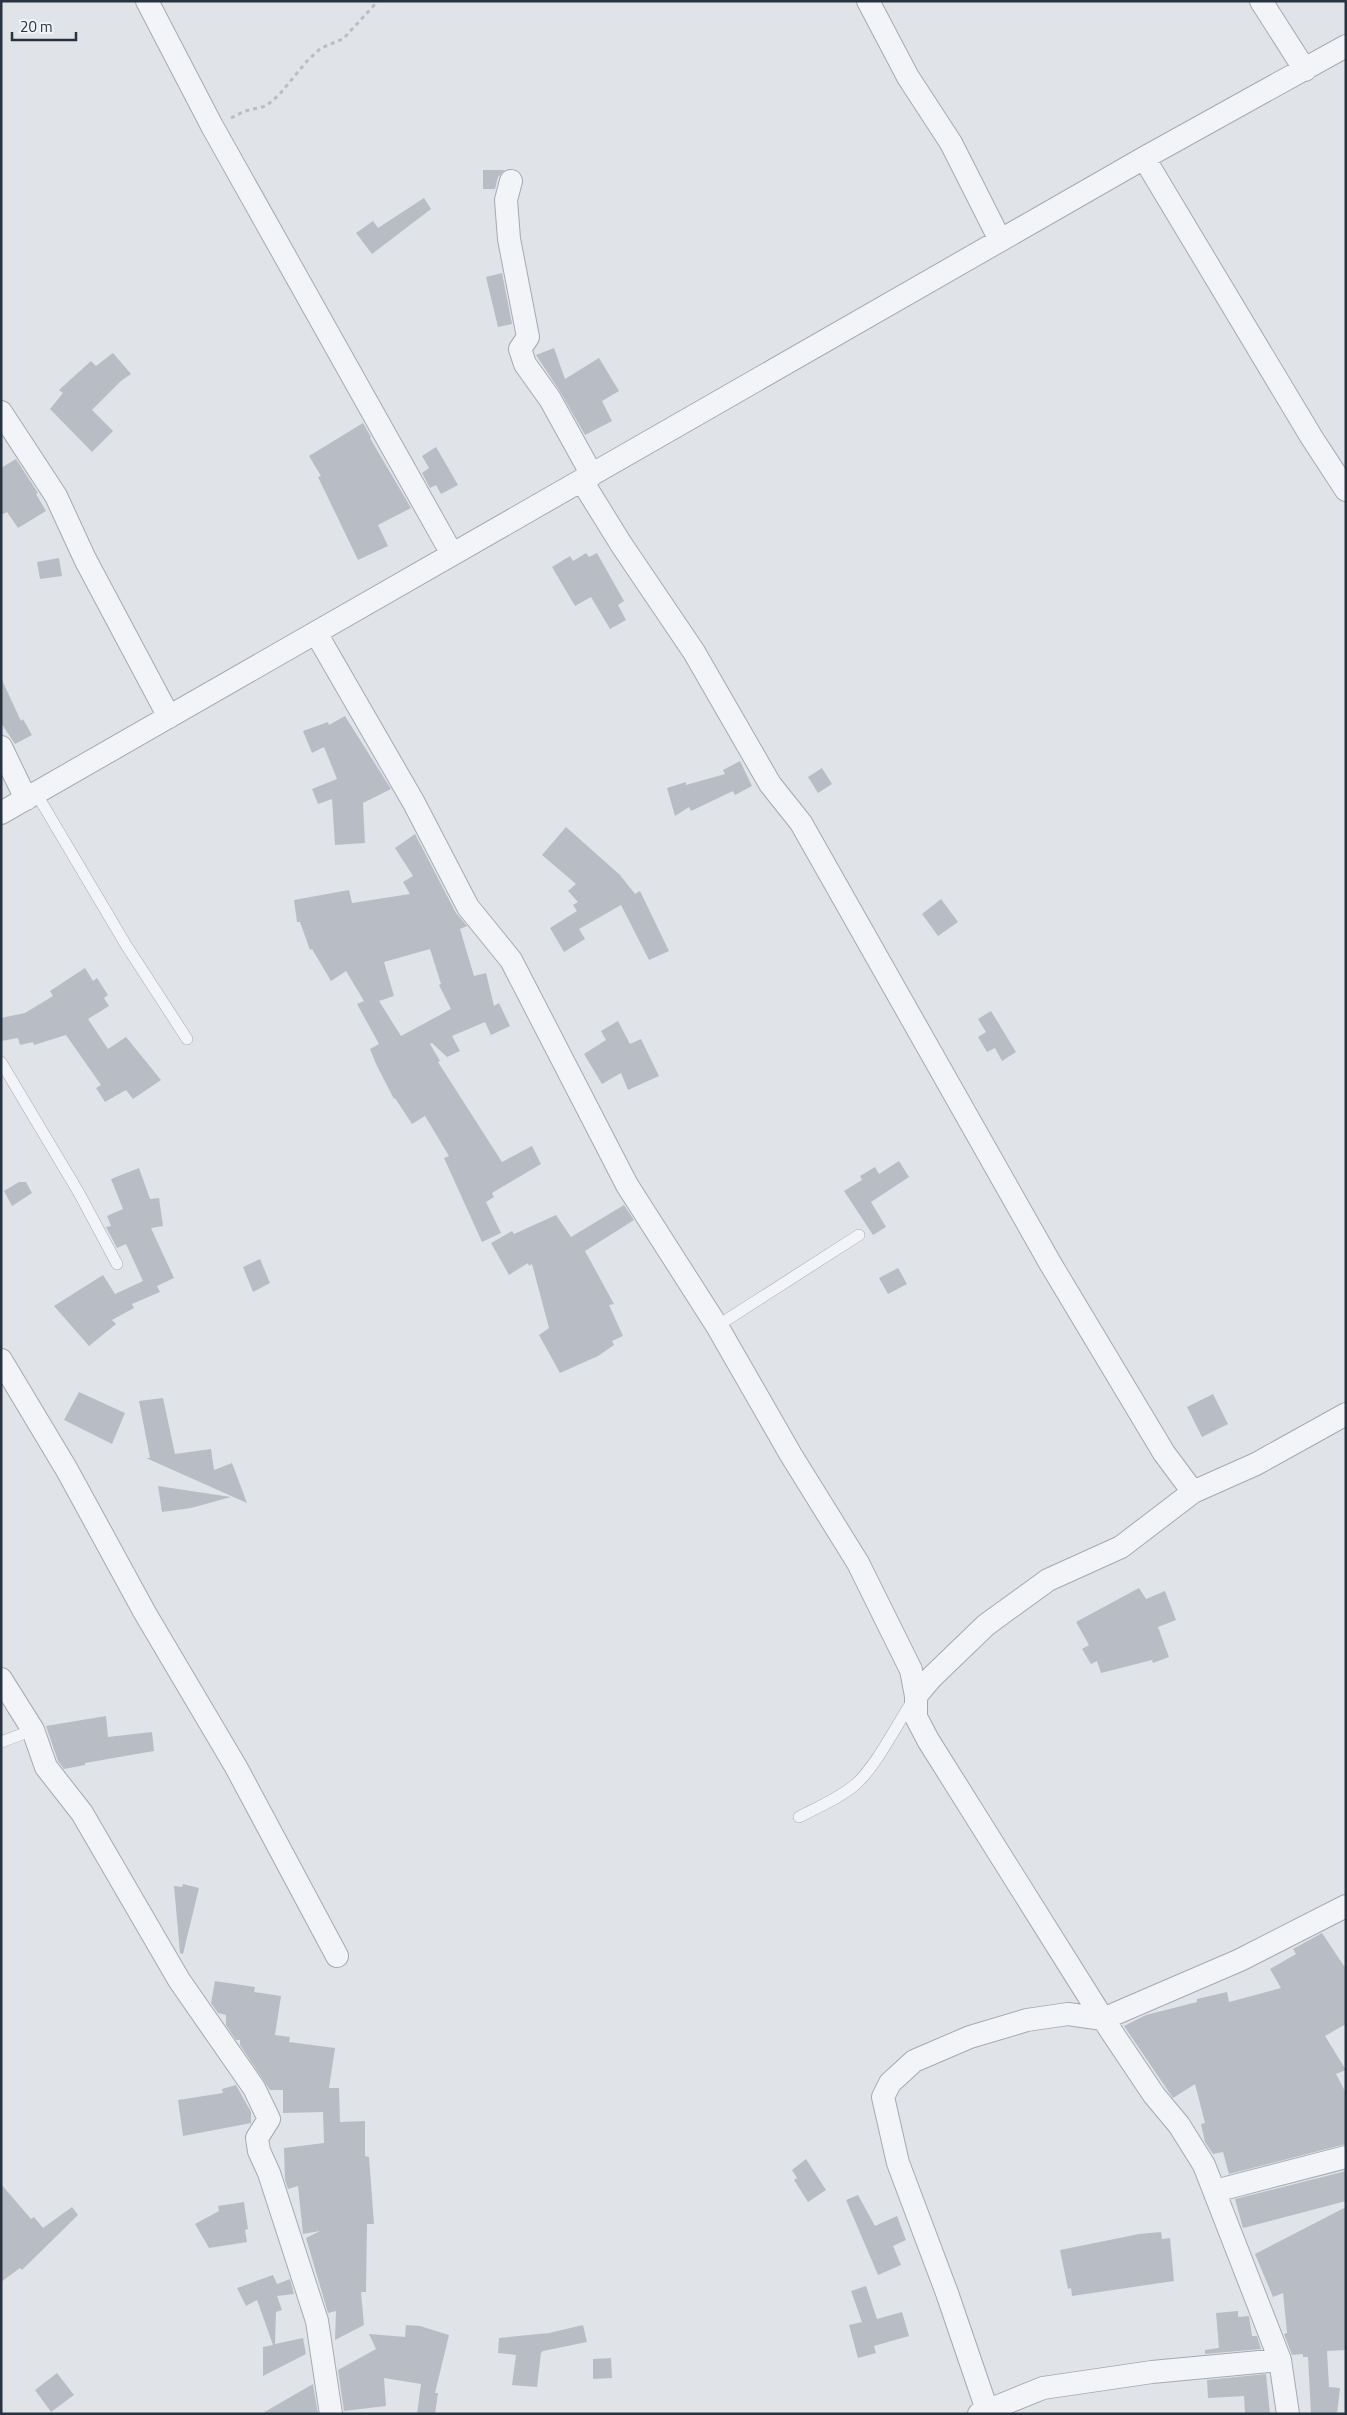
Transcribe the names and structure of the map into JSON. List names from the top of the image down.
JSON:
{
  "scale_bar": "20 m"
}
